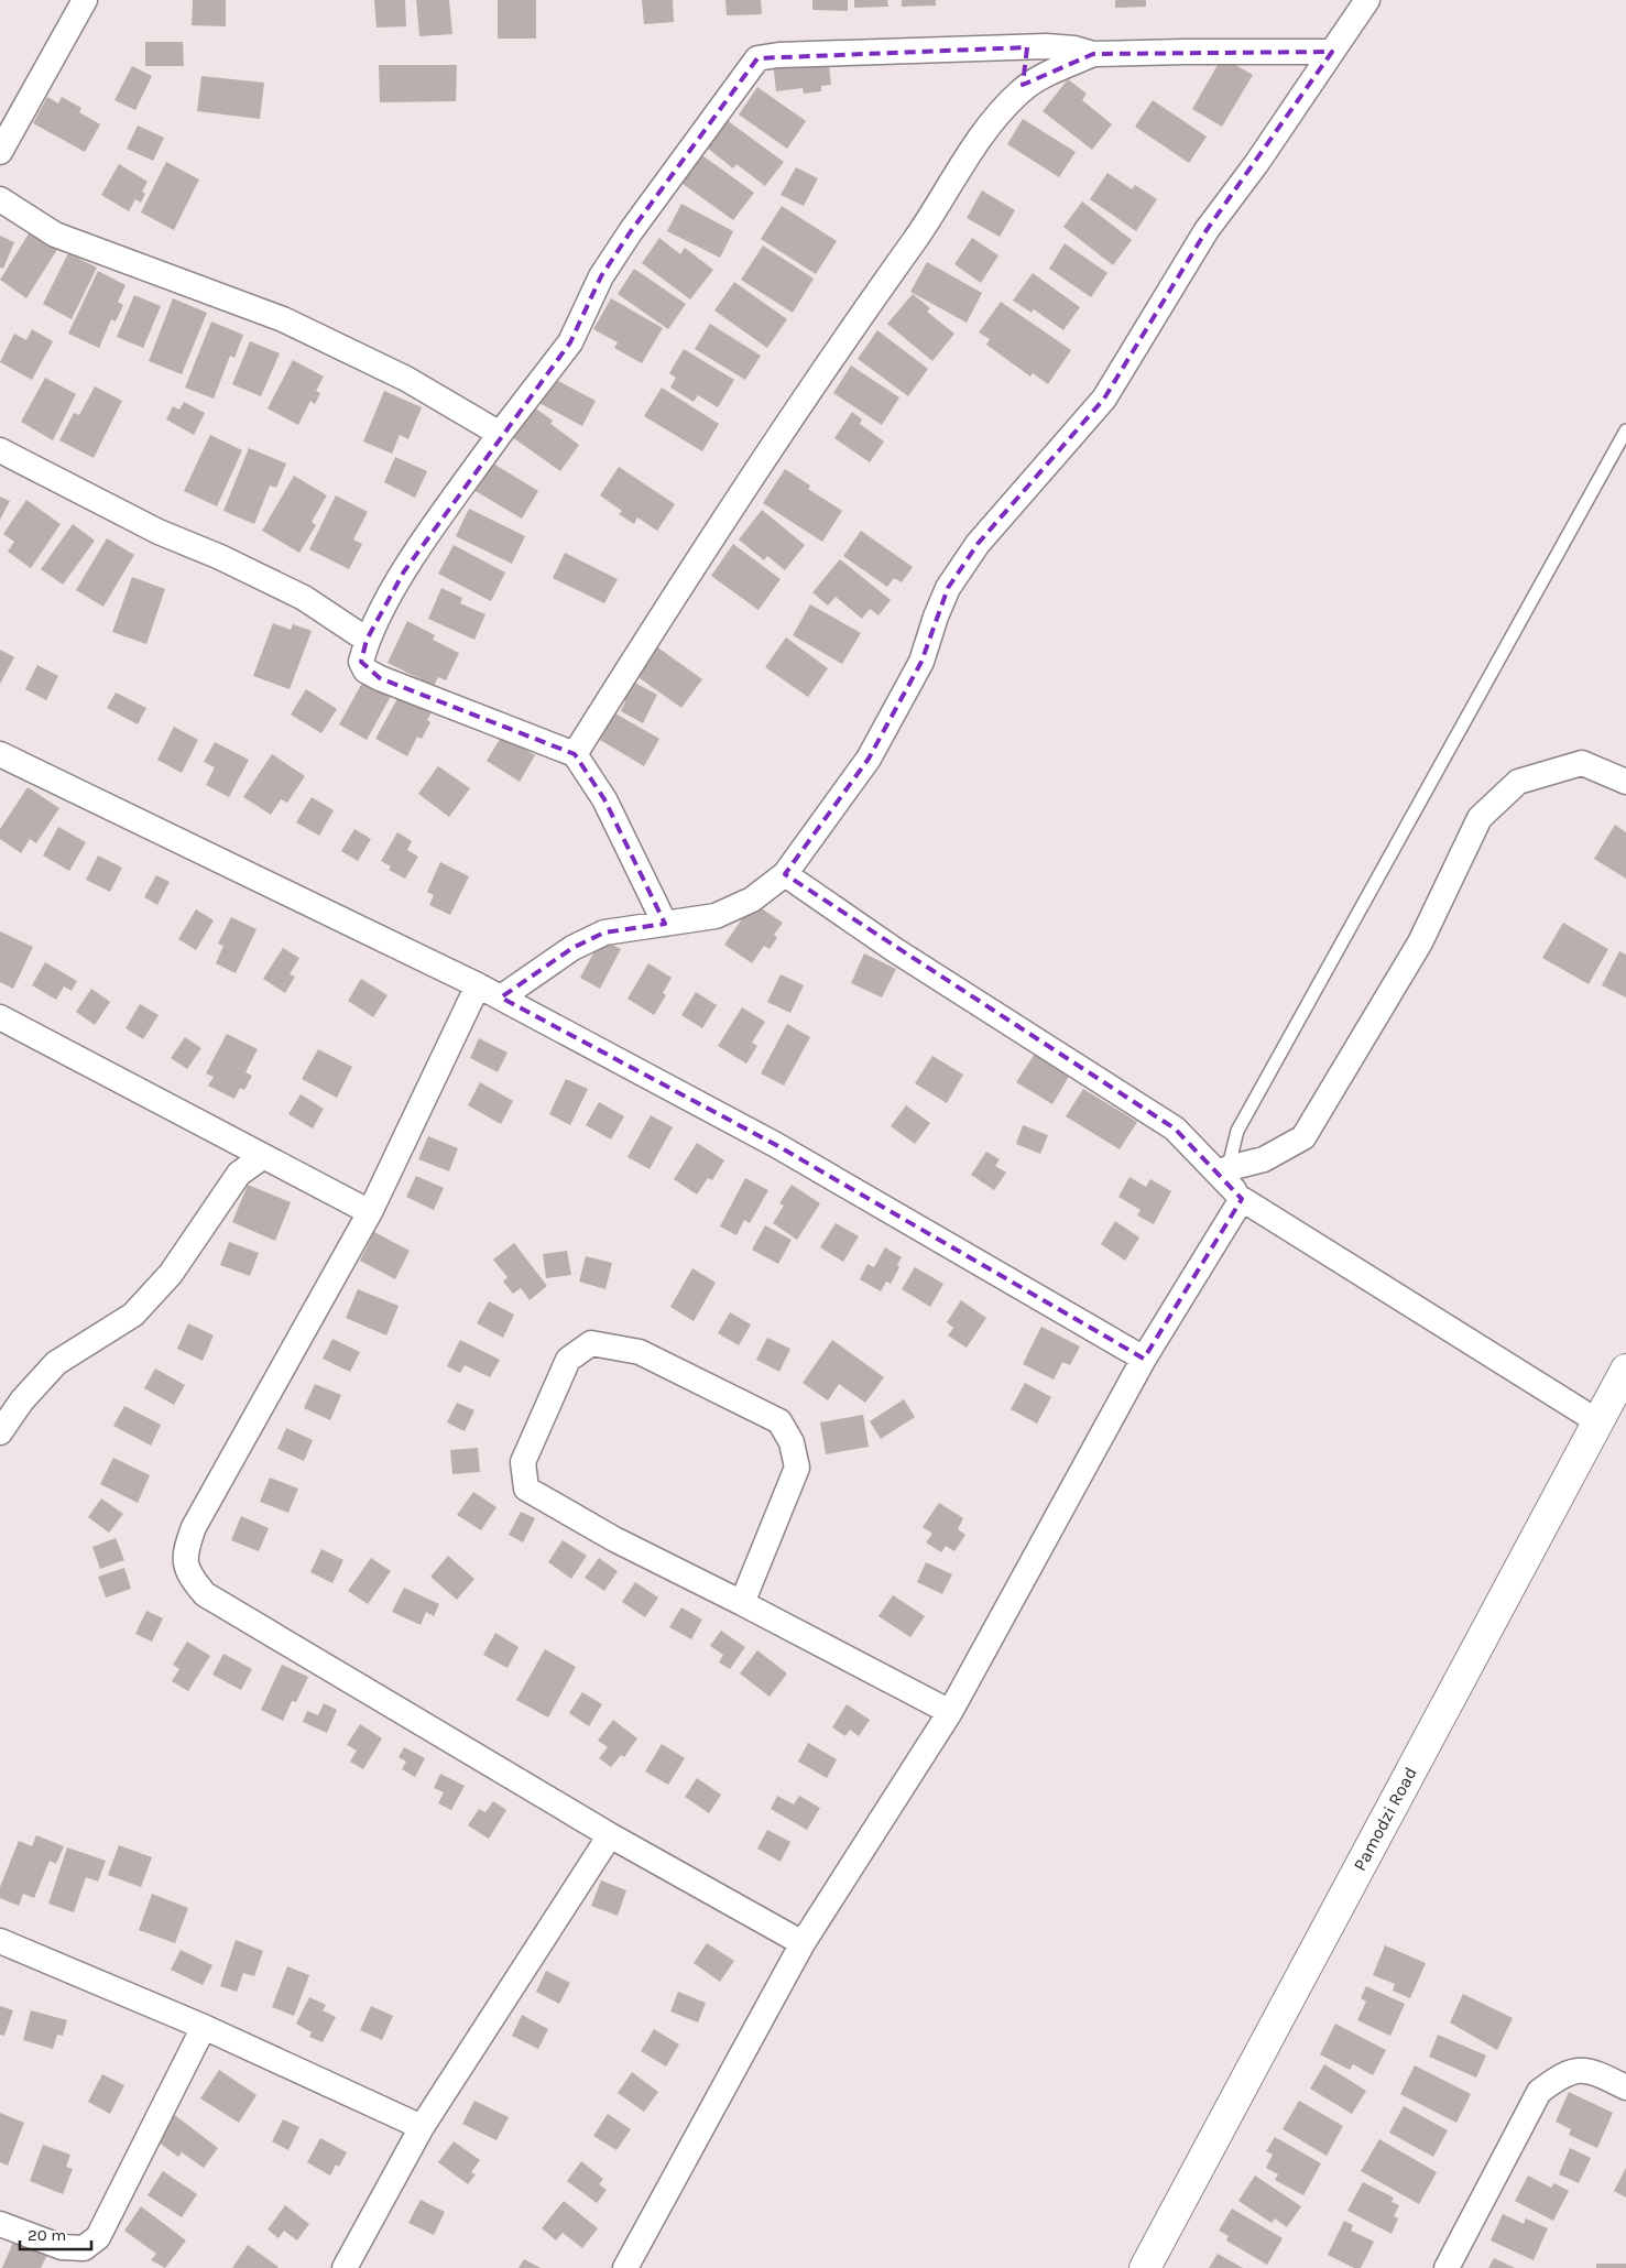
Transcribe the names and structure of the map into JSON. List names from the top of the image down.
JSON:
{
  "streets": {
    "street": ["Pamodzi Road"]
  },
  "scale_bar": "20 m"
}
